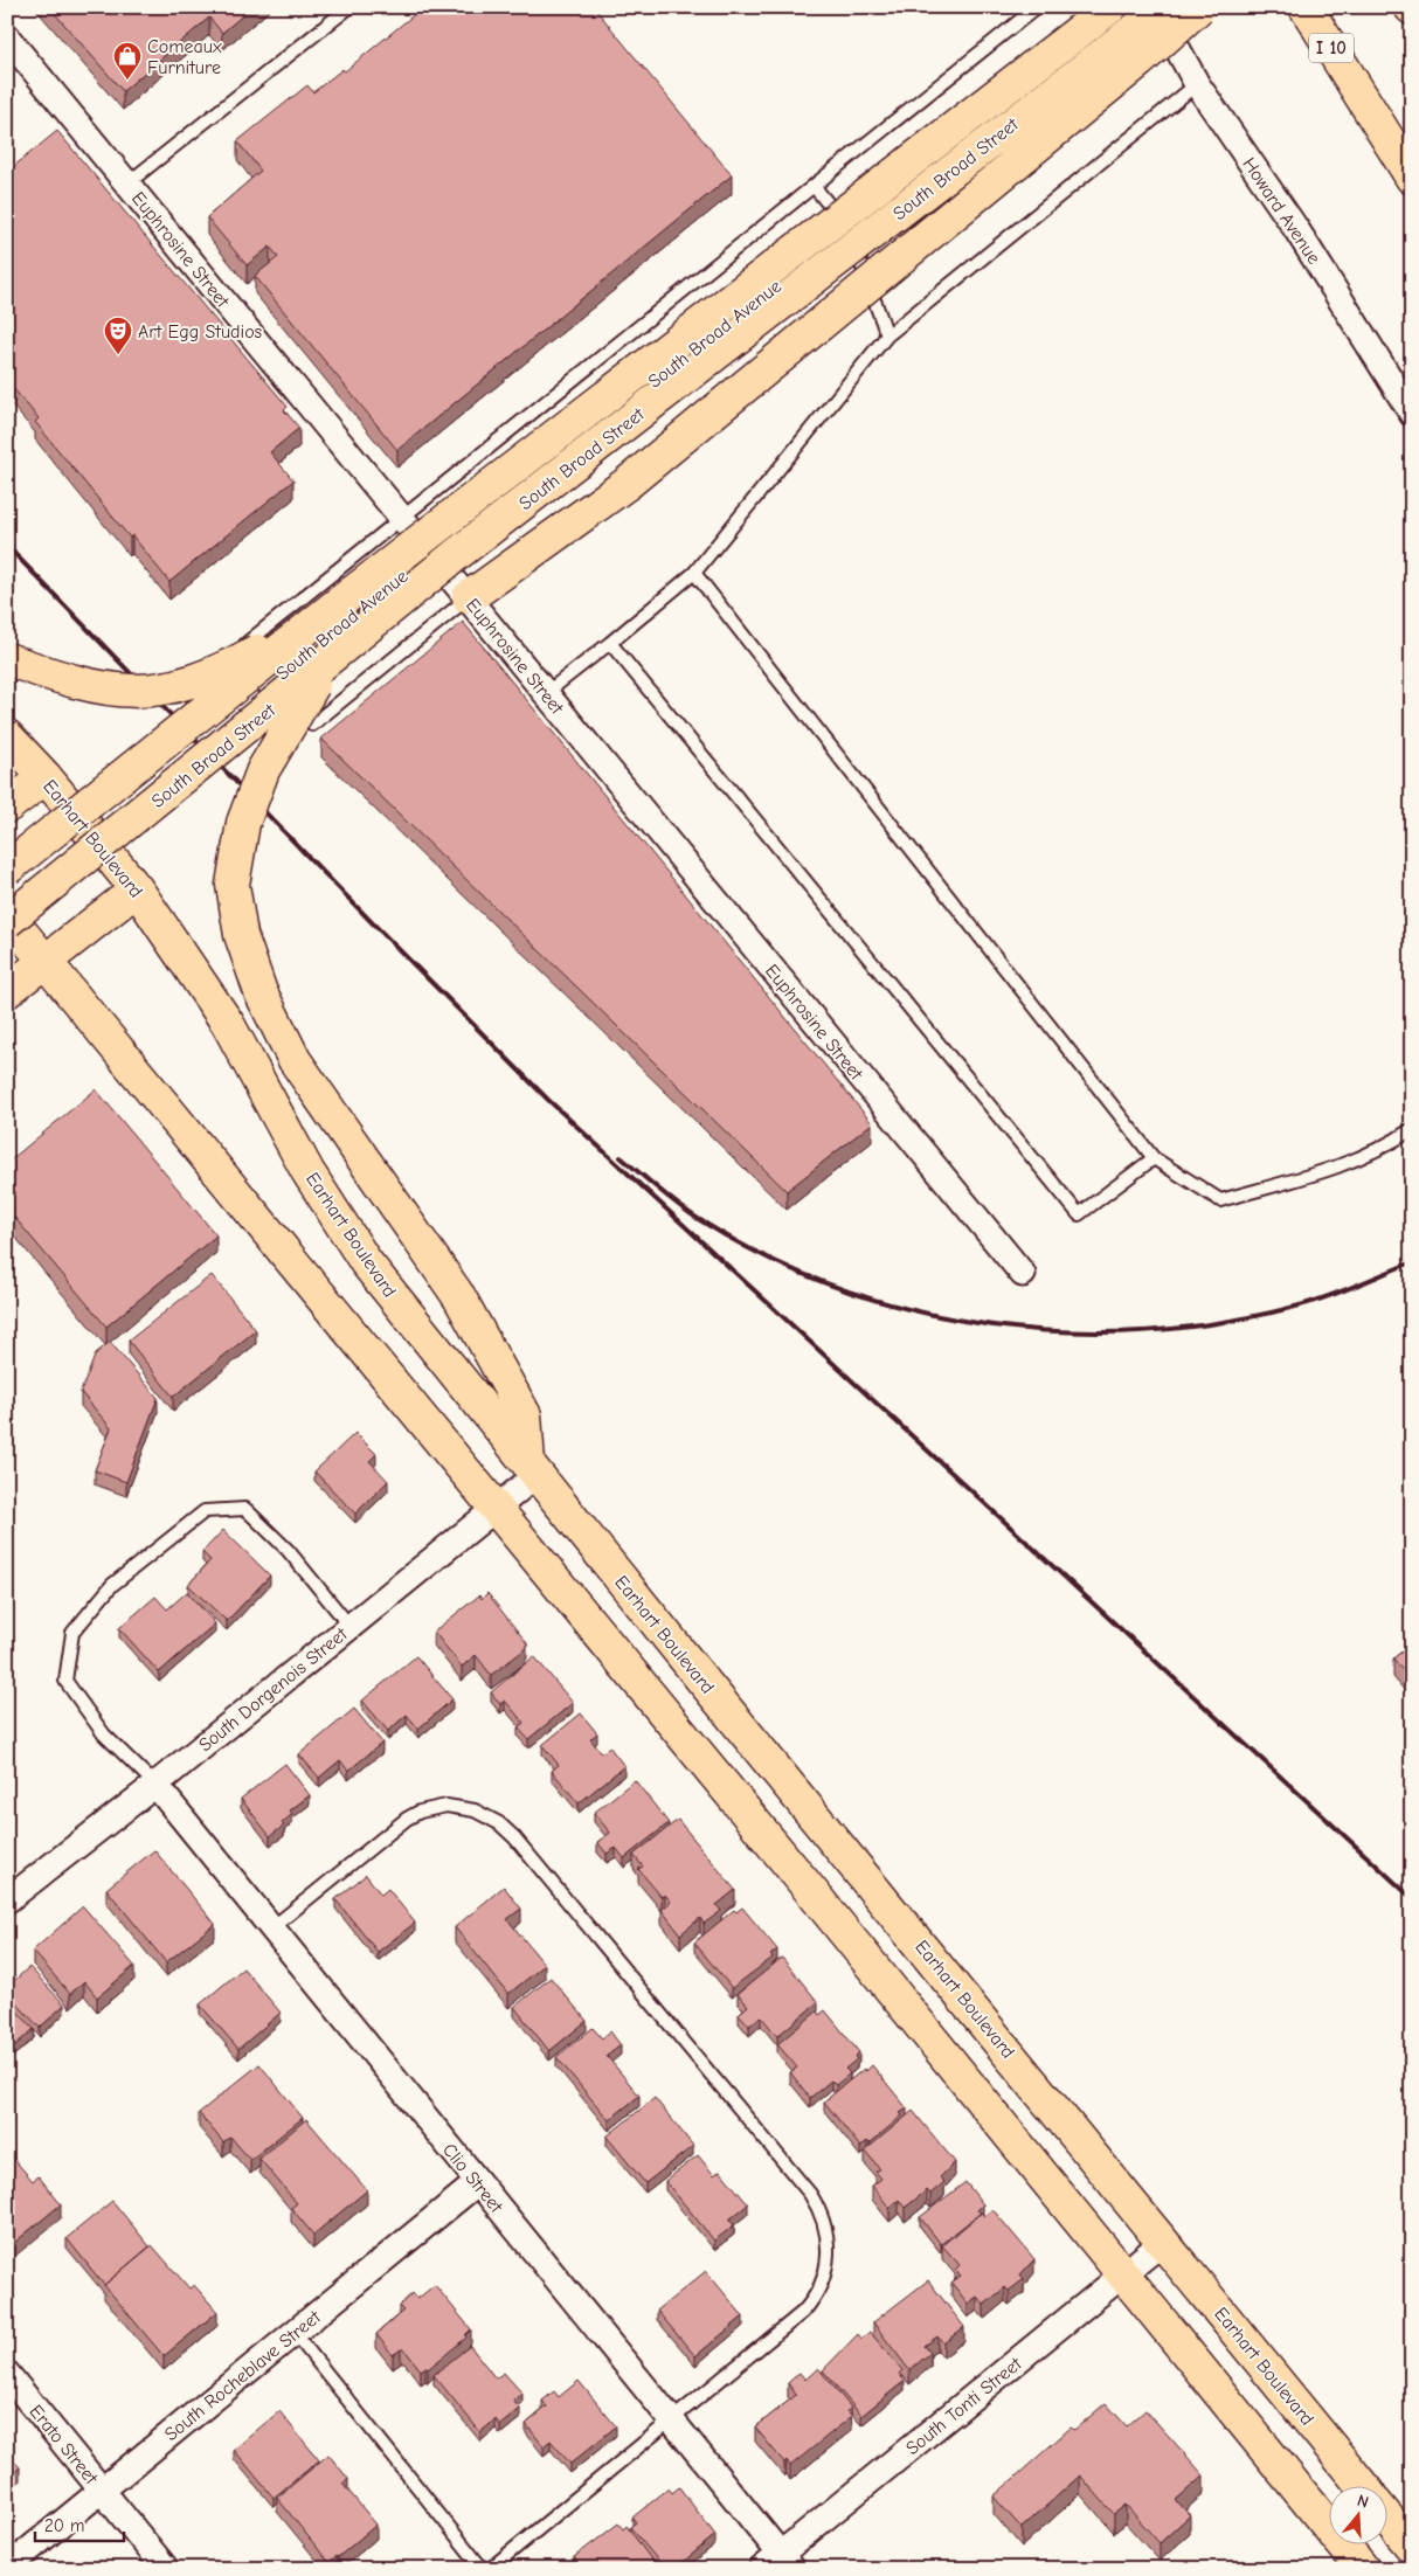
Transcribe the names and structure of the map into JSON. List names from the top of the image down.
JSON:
{
  "streets": {
    "main road": ["I 10", "South Broad Street", "Earhart Boulevard"],
    "street": [
      "Howard Avenue",
      "Euphrosine Street",
      "South Broad Avenue",
      "South Dorgenois Street",
      "Clio Street",
      "South Rocheblave Street",
      "South Tonti Street",
      "Erato Street"
    ]
  },
  "crossings": [
    ["Euphrosine Street", "South Broad Avenue"],
    ["Earhart Boulevard", "South Dorgenois Street"],
    ["Earhart Boulevard", "South Tonti Street"],
    ["South Dorgenois Street", "Clio Street"],
    ["Clio Street", "South Rocheblave Street"],
    ["Clio Street", "South Tonti Street"],
    ["South Rocheblave Street", "Erato Street"]
  ],
  "places": {
    "shop": ["Comeaux Furniture"],
    "theatre": ["Art Egg Studios"]
  },
  "scale_bar": "20 m",
  "north": "top"
}
